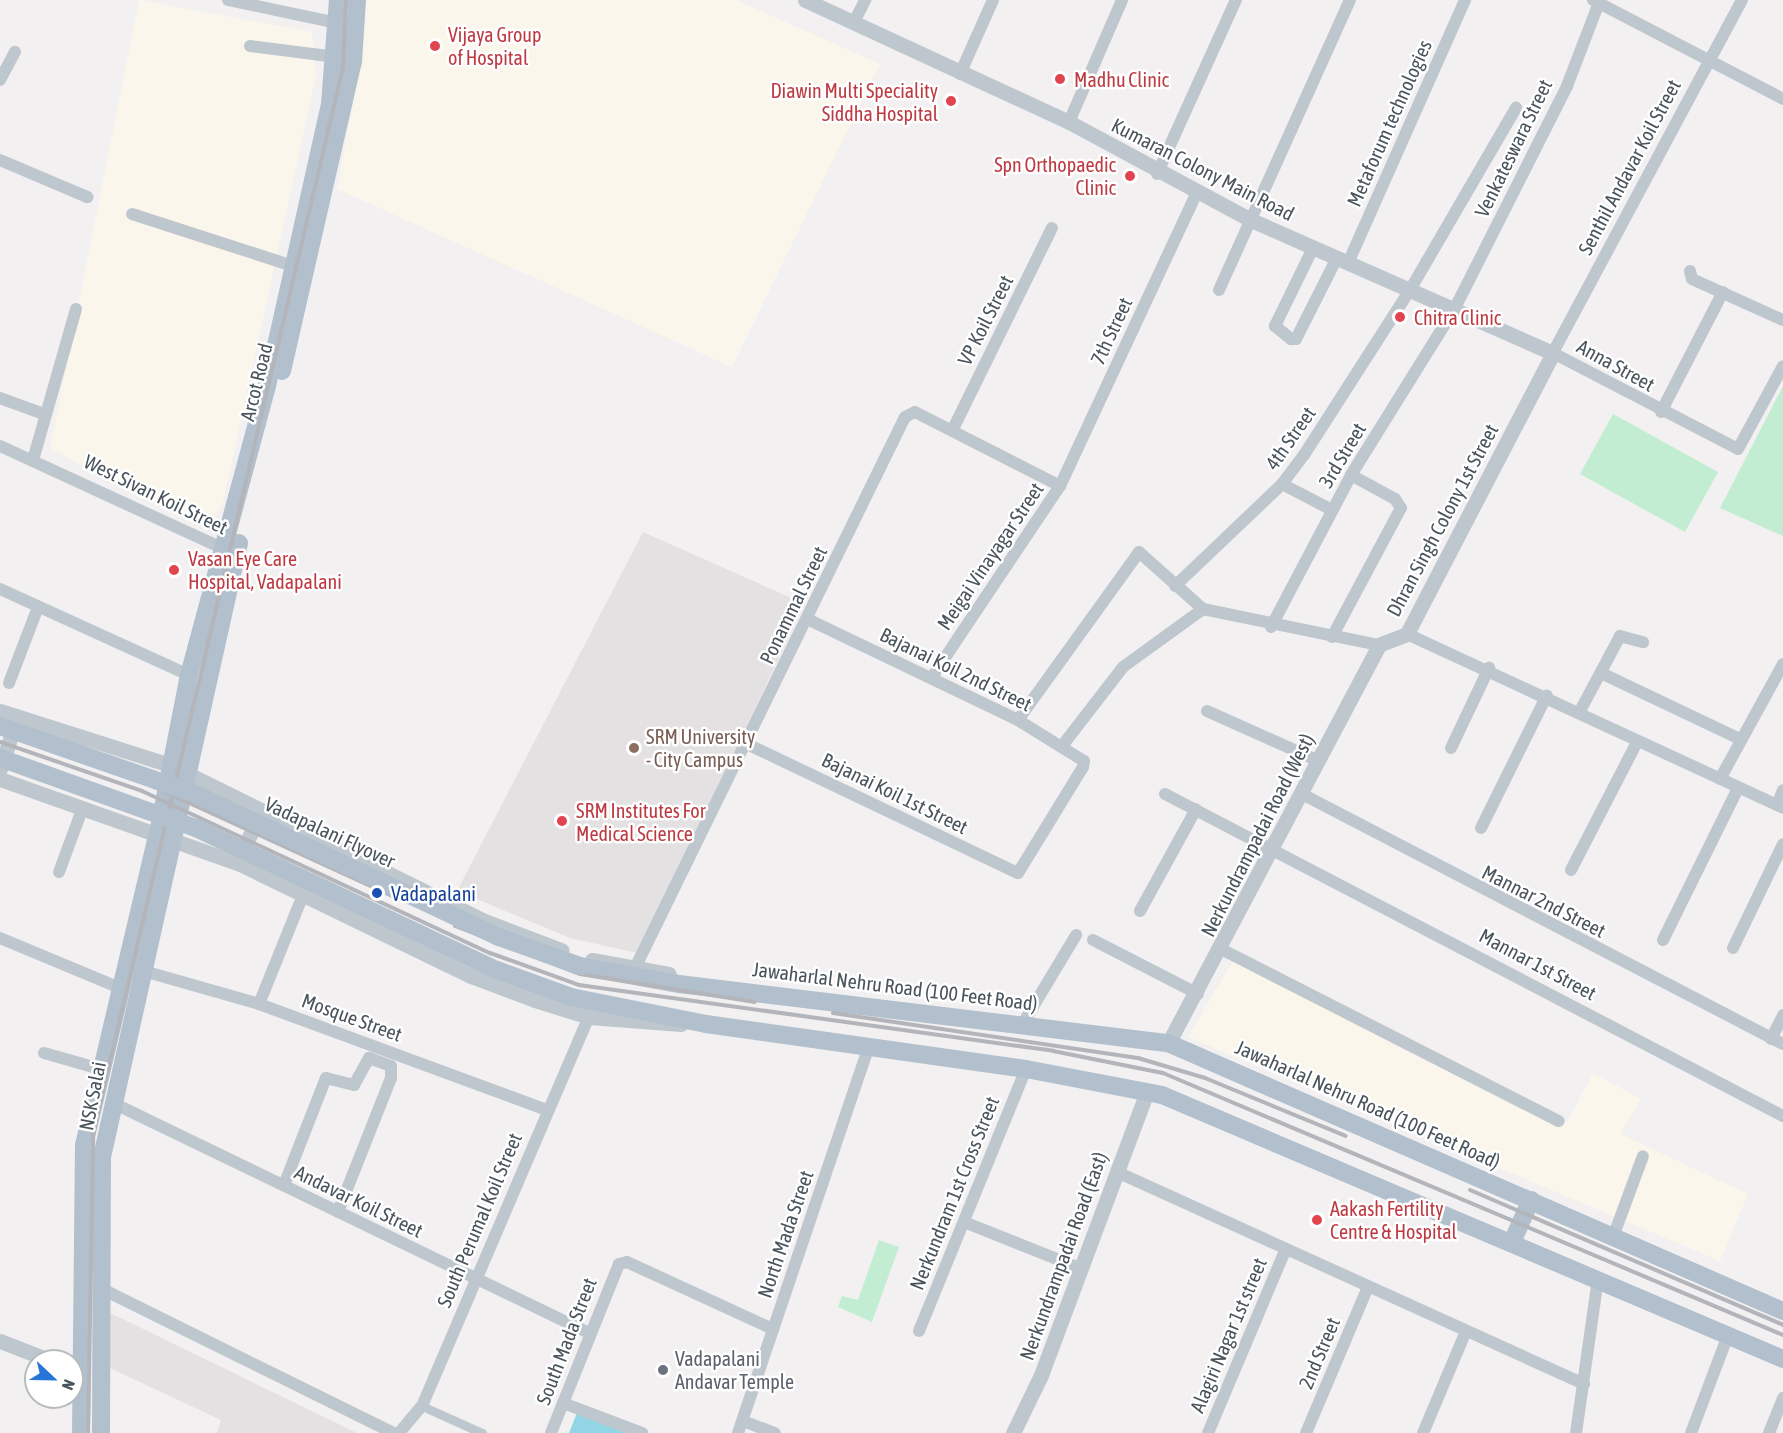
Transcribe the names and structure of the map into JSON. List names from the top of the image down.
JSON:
{
  "streets": {
    "main road": [
      "Arcot Road",
      "West Sivan Koil Street",
      "Vadapalani Flyover",
      "Jawaharlal Nehru Road (100 Feet Road)",
      "NSK Salai"
    ],
    "street": [
      "Metaforum technologies",
      "Venkateswara Street",
      "Senthil Andavar Koil Street",
      "Kumaran Colony Main Road",
      "VP Koil Street",
      "7th Street",
      "Anna Street",
      "4th Street",
      "3rd Street",
      "Dhran Singh Colony 1st Street",
      "Meigai Vinayagar Street",
      "Ponammal Street",
      "Bajanai Koil 2nd Street",
      "Bajanai Koil 1st Street",
      "Nerkundrampadai Road (West)",
      "Mannar 2nd Street",
      "Mannar 1st Street",
      "Mosque Street",
      "Nerkundram 1st Cross Street",
      "Andavar Koil Street",
      "South Perumal Koil Street",
      "North Mada Street",
      "Nerkundrampadai Road (East)",
      "Alagiri Nagar 1st street",
      "South Mada Street",
      "2nd Street"
    ]
  },
  "crossings": [
    ["Metaforum technologies", "Kumaran Colony Main Road"],
    ["Venkateswara Street", "Kumaran Colony Main Road"],
    ["Venkateswara Street", "3rd Street"],
    ["Senthil Andavar Koil Street", "Kumaran Colony Main Road"],
    ["Senthil Andavar Koil Street", "Anna Street"],
    ["Senthil Andavar Koil Street", "Dhran Singh Colony 1st Street"],
    ["Kumaran Colony Main Road", "7th Street"],
    ["Kumaran Colony Main Road", "Anna Street"],
    ["Kumaran Colony Main Road", "4th Street"],
    ["Kumaran Colony Main Road", "3rd Street"],
    ["Kumaran Colony Main Road", "Dhran Singh Colony 1st Street"],
    ["VP Koil Street", "Ponammal Street"],
    ["7th Street", "Meigai Vinayagar Street"],
    ["7th Street", "Ponammal Street"],
    ["Anna Street", "Dhran Singh Colony 1st Street"],
    ["Arcot Road", "West Sivan Koil Street"],
    ["Arcot Road", "Jawaharlal Nehru Road (100 Feet Road)"],
    ["Arcot Road", "NSK Salai"],
    ["West Sivan Koil Street", "Jawaharlal Nehru Road (100 Feet Road)"],
    ["West Sivan Koil Street", "NSK Salai"],
    ["Dhran Singh Colony 1st Street", "Nerkundrampadai Road (West)"],
    ["Meigai Vinayagar Street", "Ponammal Street"],
    ["Meigai Vinayagar Street", "Bajanai Koil 2nd Street"],
    ["Ponammal Street", "Bajanai Koil 2nd Street"],
    ["Ponammal Street", "Bajanai Koil 1st Street"],
    ["Ponammal Street", "Jawaharlal Nehru Road (100 Feet Road)"],
    ["Bajanai Koil 2nd Street", "Bajanai Koil 1st Street"],
    ["Vadapalani Flyover", "Jawaharlal Nehru Road (100 Feet Road)"],
    ["Nerkundrampadai Road (West)", "Mannar 2nd Street"],
    ["Nerkundrampadai Road (West)", "Mannar 1st Street"],
    ["Nerkundrampadai Road (West)", "Jawaharlal Nehru Road (100 Feet Road)"],
    ["Jawaharlal Nehru Road (100 Feet Road)", "NSK Salai"],
    ["Mosque Street", "NSK Salai"],
    ["Mosque Street", "South Perumal Koil Street"],
    ["NSK Salai", "Andavar Koil Street"],
    ["Andavar Koil Street", "South Perumal Koil Street"],
    ["Andavar Koil Street", "South Mada Street"],
    ["North Mada Street", "South Mada Street"]
  ],
  "places": [
    "Vijaya Group of Hospital",
    "Madhu Clinic",
    "Diawin Multi Speciality Siddha Hospital",
    "Spn Orthopaedic Clinic",
    "Chitra Clinic",
    "Vasan Eye Care Hospital, Vadapalani",
    "SRM University - City Campus",
    "SRM Institutes For Medical Science",
    "Vadapalani",
    "Aakash Fertility Centre & Hospital",
    "Vadapalani Andavar Temple"
  ],
  "north": "right"
}
